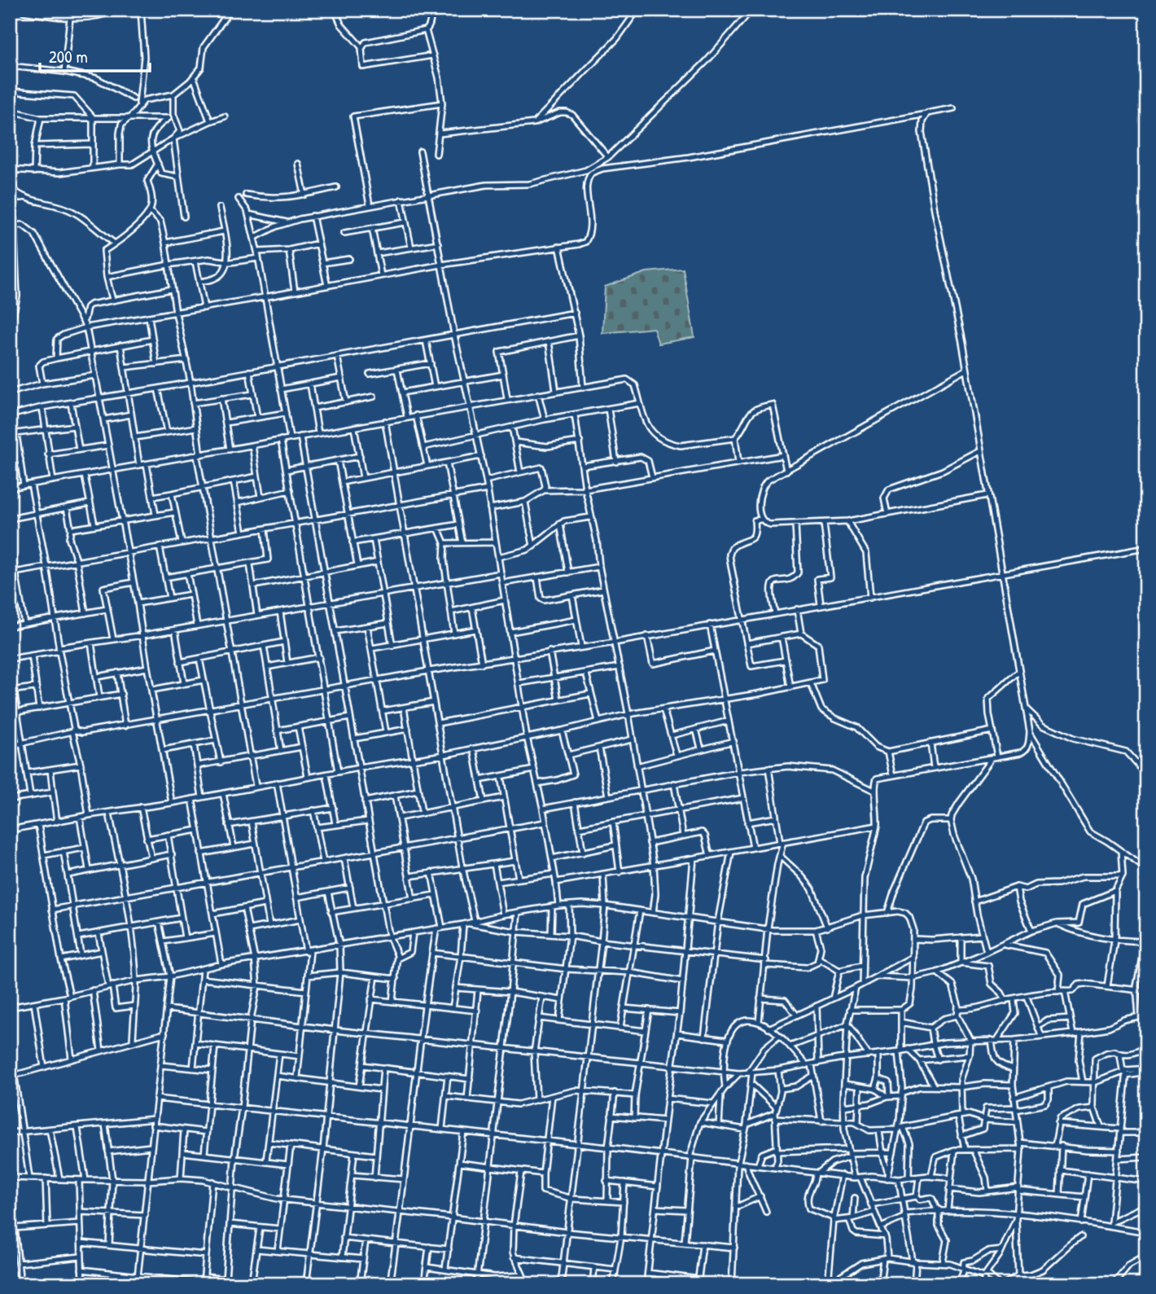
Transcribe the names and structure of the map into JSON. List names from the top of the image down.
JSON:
{
  "scale_bar": "200 m"
}
